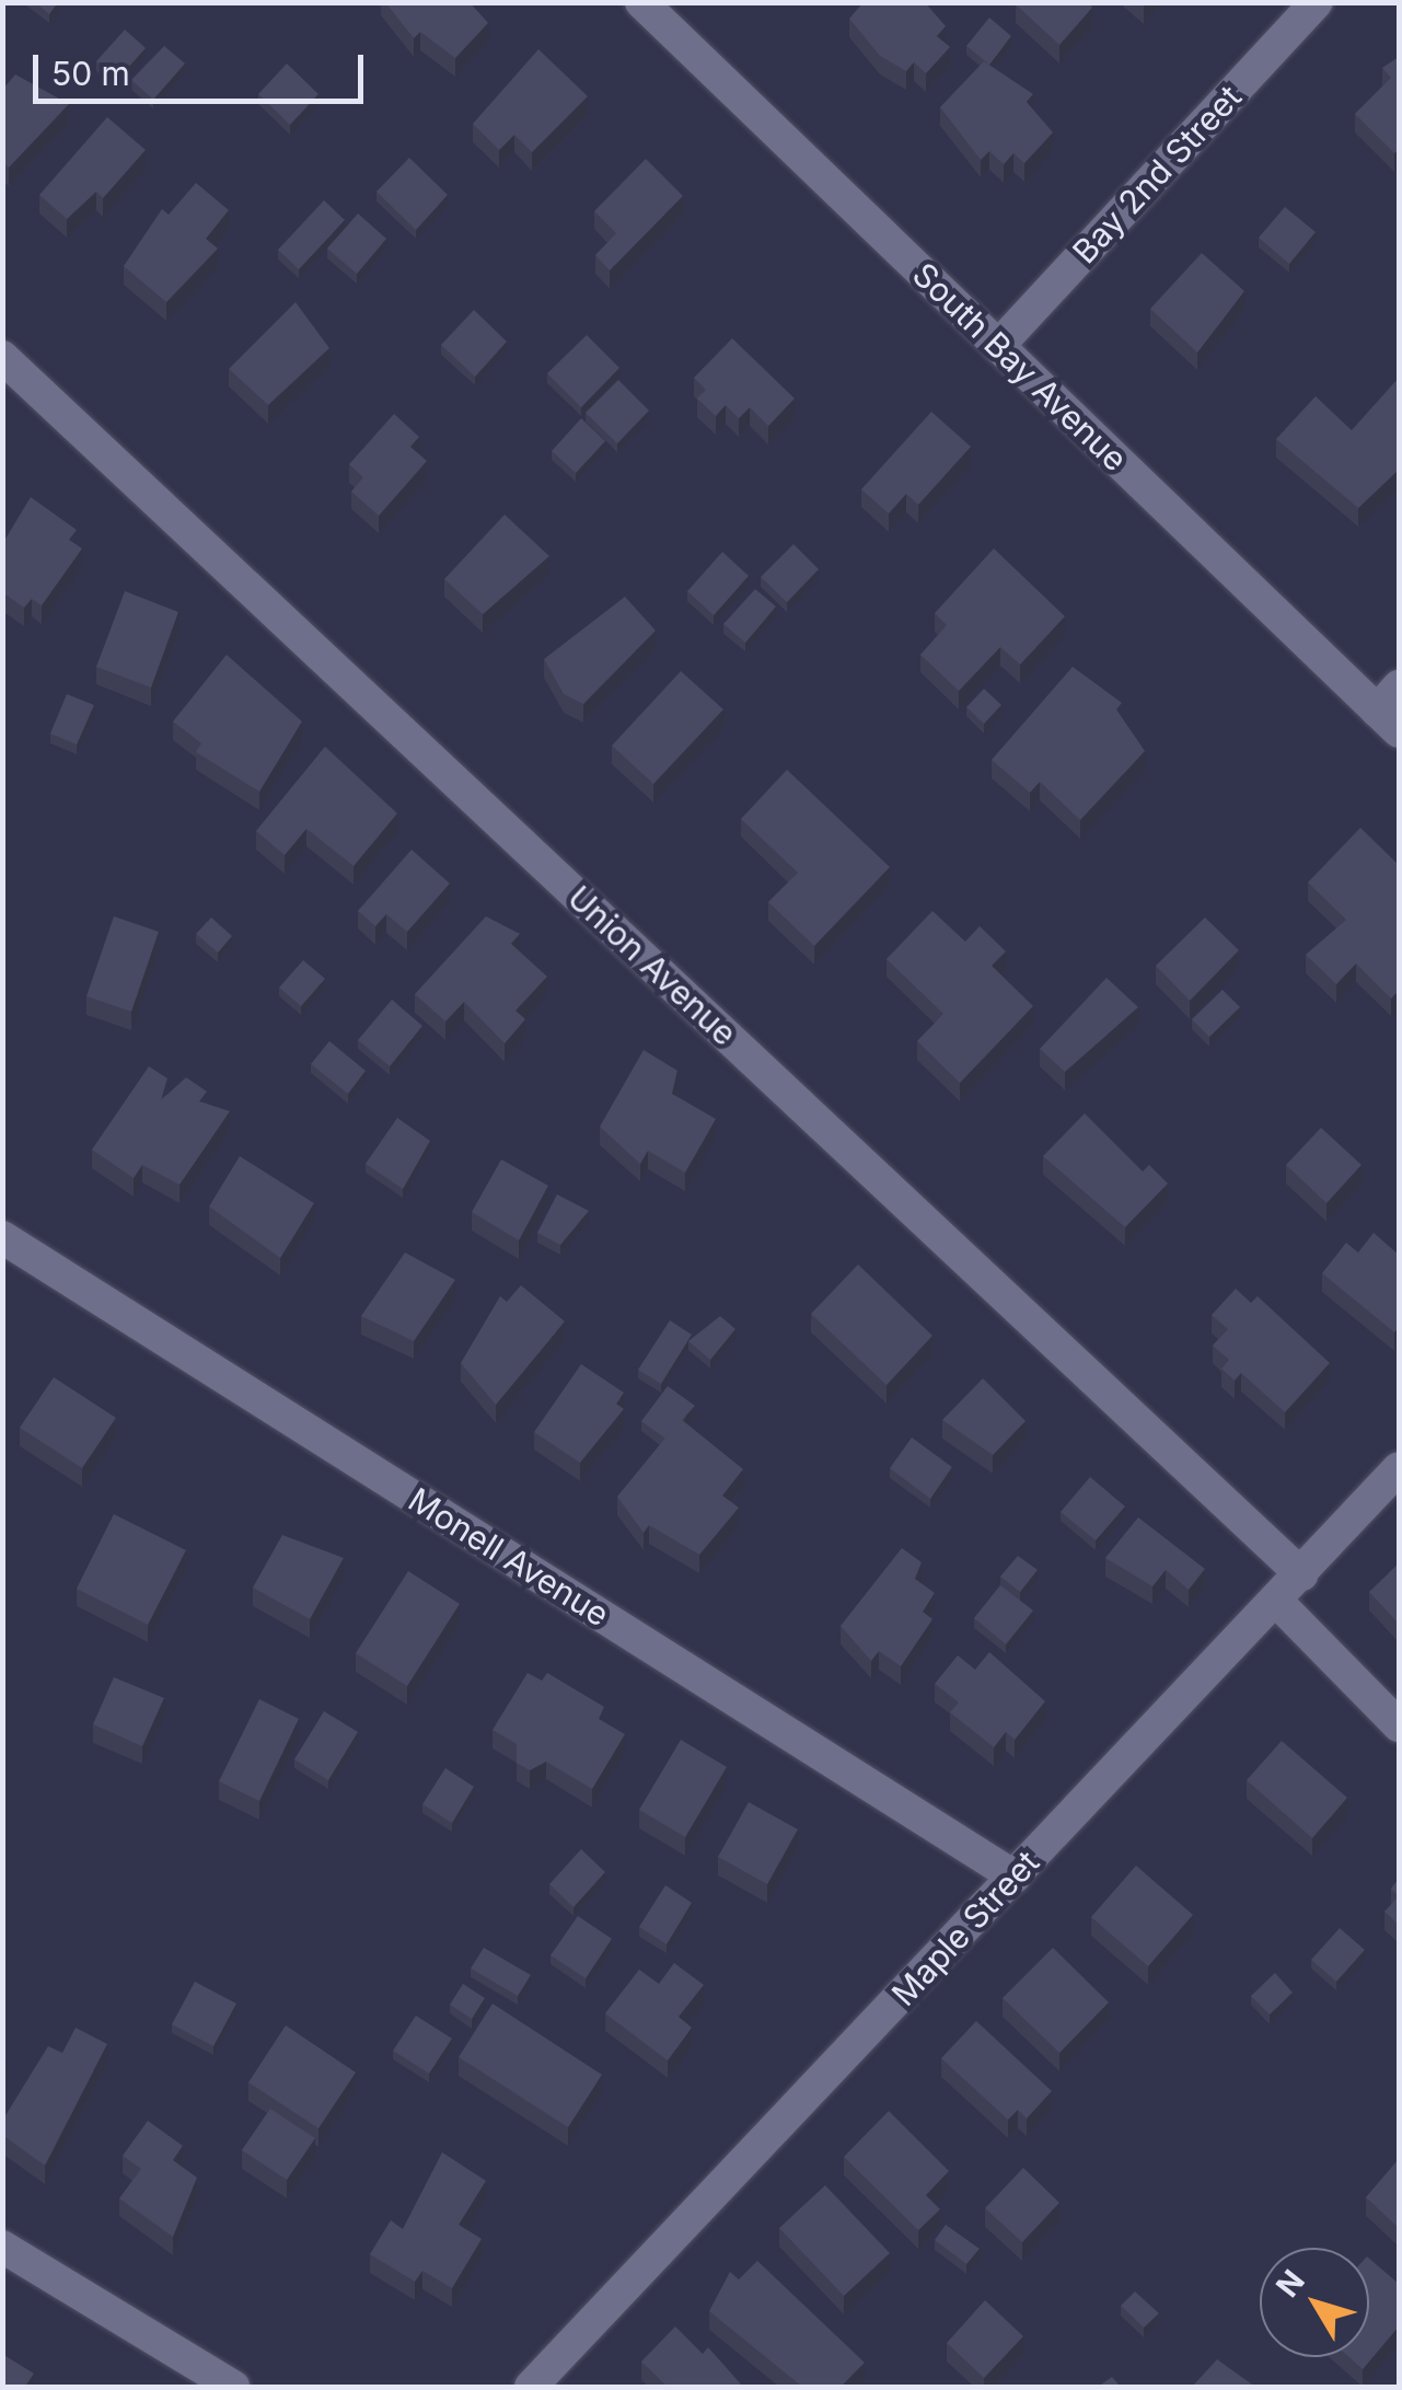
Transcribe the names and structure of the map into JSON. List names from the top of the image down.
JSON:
{
  "streets": {
    "street": [
      "Bay 2nd Street",
      "South Bay Avenue",
      "Union Avenue",
      "Monell Avenue",
      "Maple Street"
    ]
  },
  "crossings": [
    ["Bay 2nd Street", "South Bay Avenue"],
    ["Union Avenue", "Maple Street"],
    ["Monell Avenue", "Maple Street"]
  ],
  "scale_bar": "50 m",
  "north": "top left"
}
